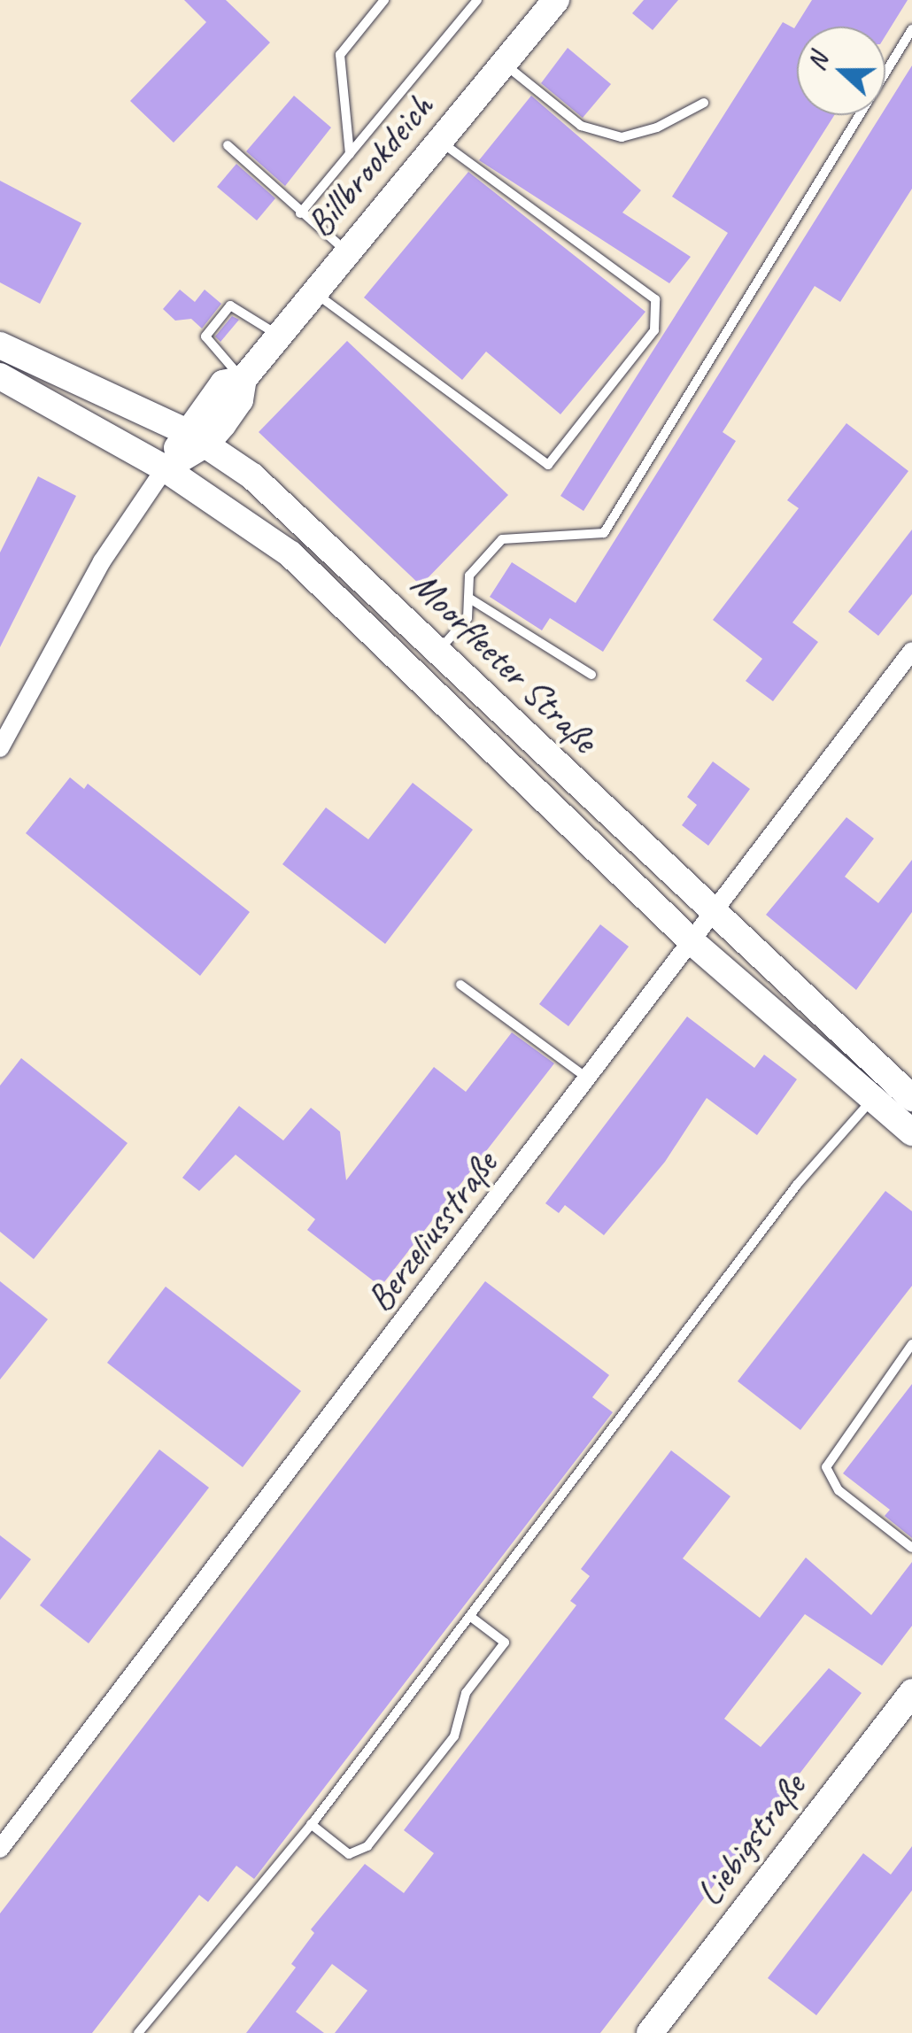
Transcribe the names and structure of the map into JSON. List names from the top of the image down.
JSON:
{
  "streets": {
    "main road": ["Billbrookdeich", "Moorfleeter Straße", "Liebigstraße"],
    "street": ["Berzeliusstraße"]
  },
  "crossings": [
    ["Billbrookdeich", "Moorfleeter Straße"],
    ["Moorfleeter Straße", "Berzeliusstraße"]
  ],
  "north": "left"
}
